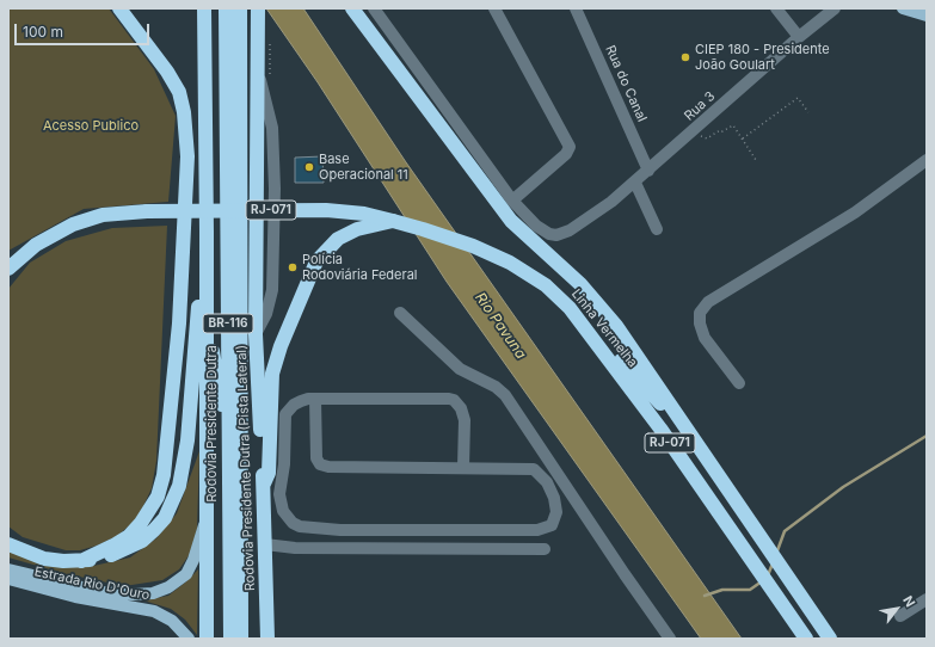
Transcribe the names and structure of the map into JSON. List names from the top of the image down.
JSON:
{
  "streets": {
    "highway": [
      "RJ-071",
      "BR-116",
      "Linha Vermelha",
      "Rodovia Presidente Dutra",
      "Rodovia Presidente Dutra (Pista Lateral)"
    ],
    "main road": ["Estrada Rio D'Ouro"],
    "street": ["Rua do Canal", "Rua 3"]
  },
  "crossings": [
    ["Rua do Canal", "Rua 3"],
    ["BR-116", "Estrada Rio D'Ouro"]
  ],
  "water": ["Rio Pavuna"],
  "parks": ["Acesso Publico"],
  "places": ["CIEP 180 - Presidente João Goulart", "Base Operacional 11", "Polícia Rodoviária Federal"],
  "scale_bar": "100 m",
  "north": "top right"
}
